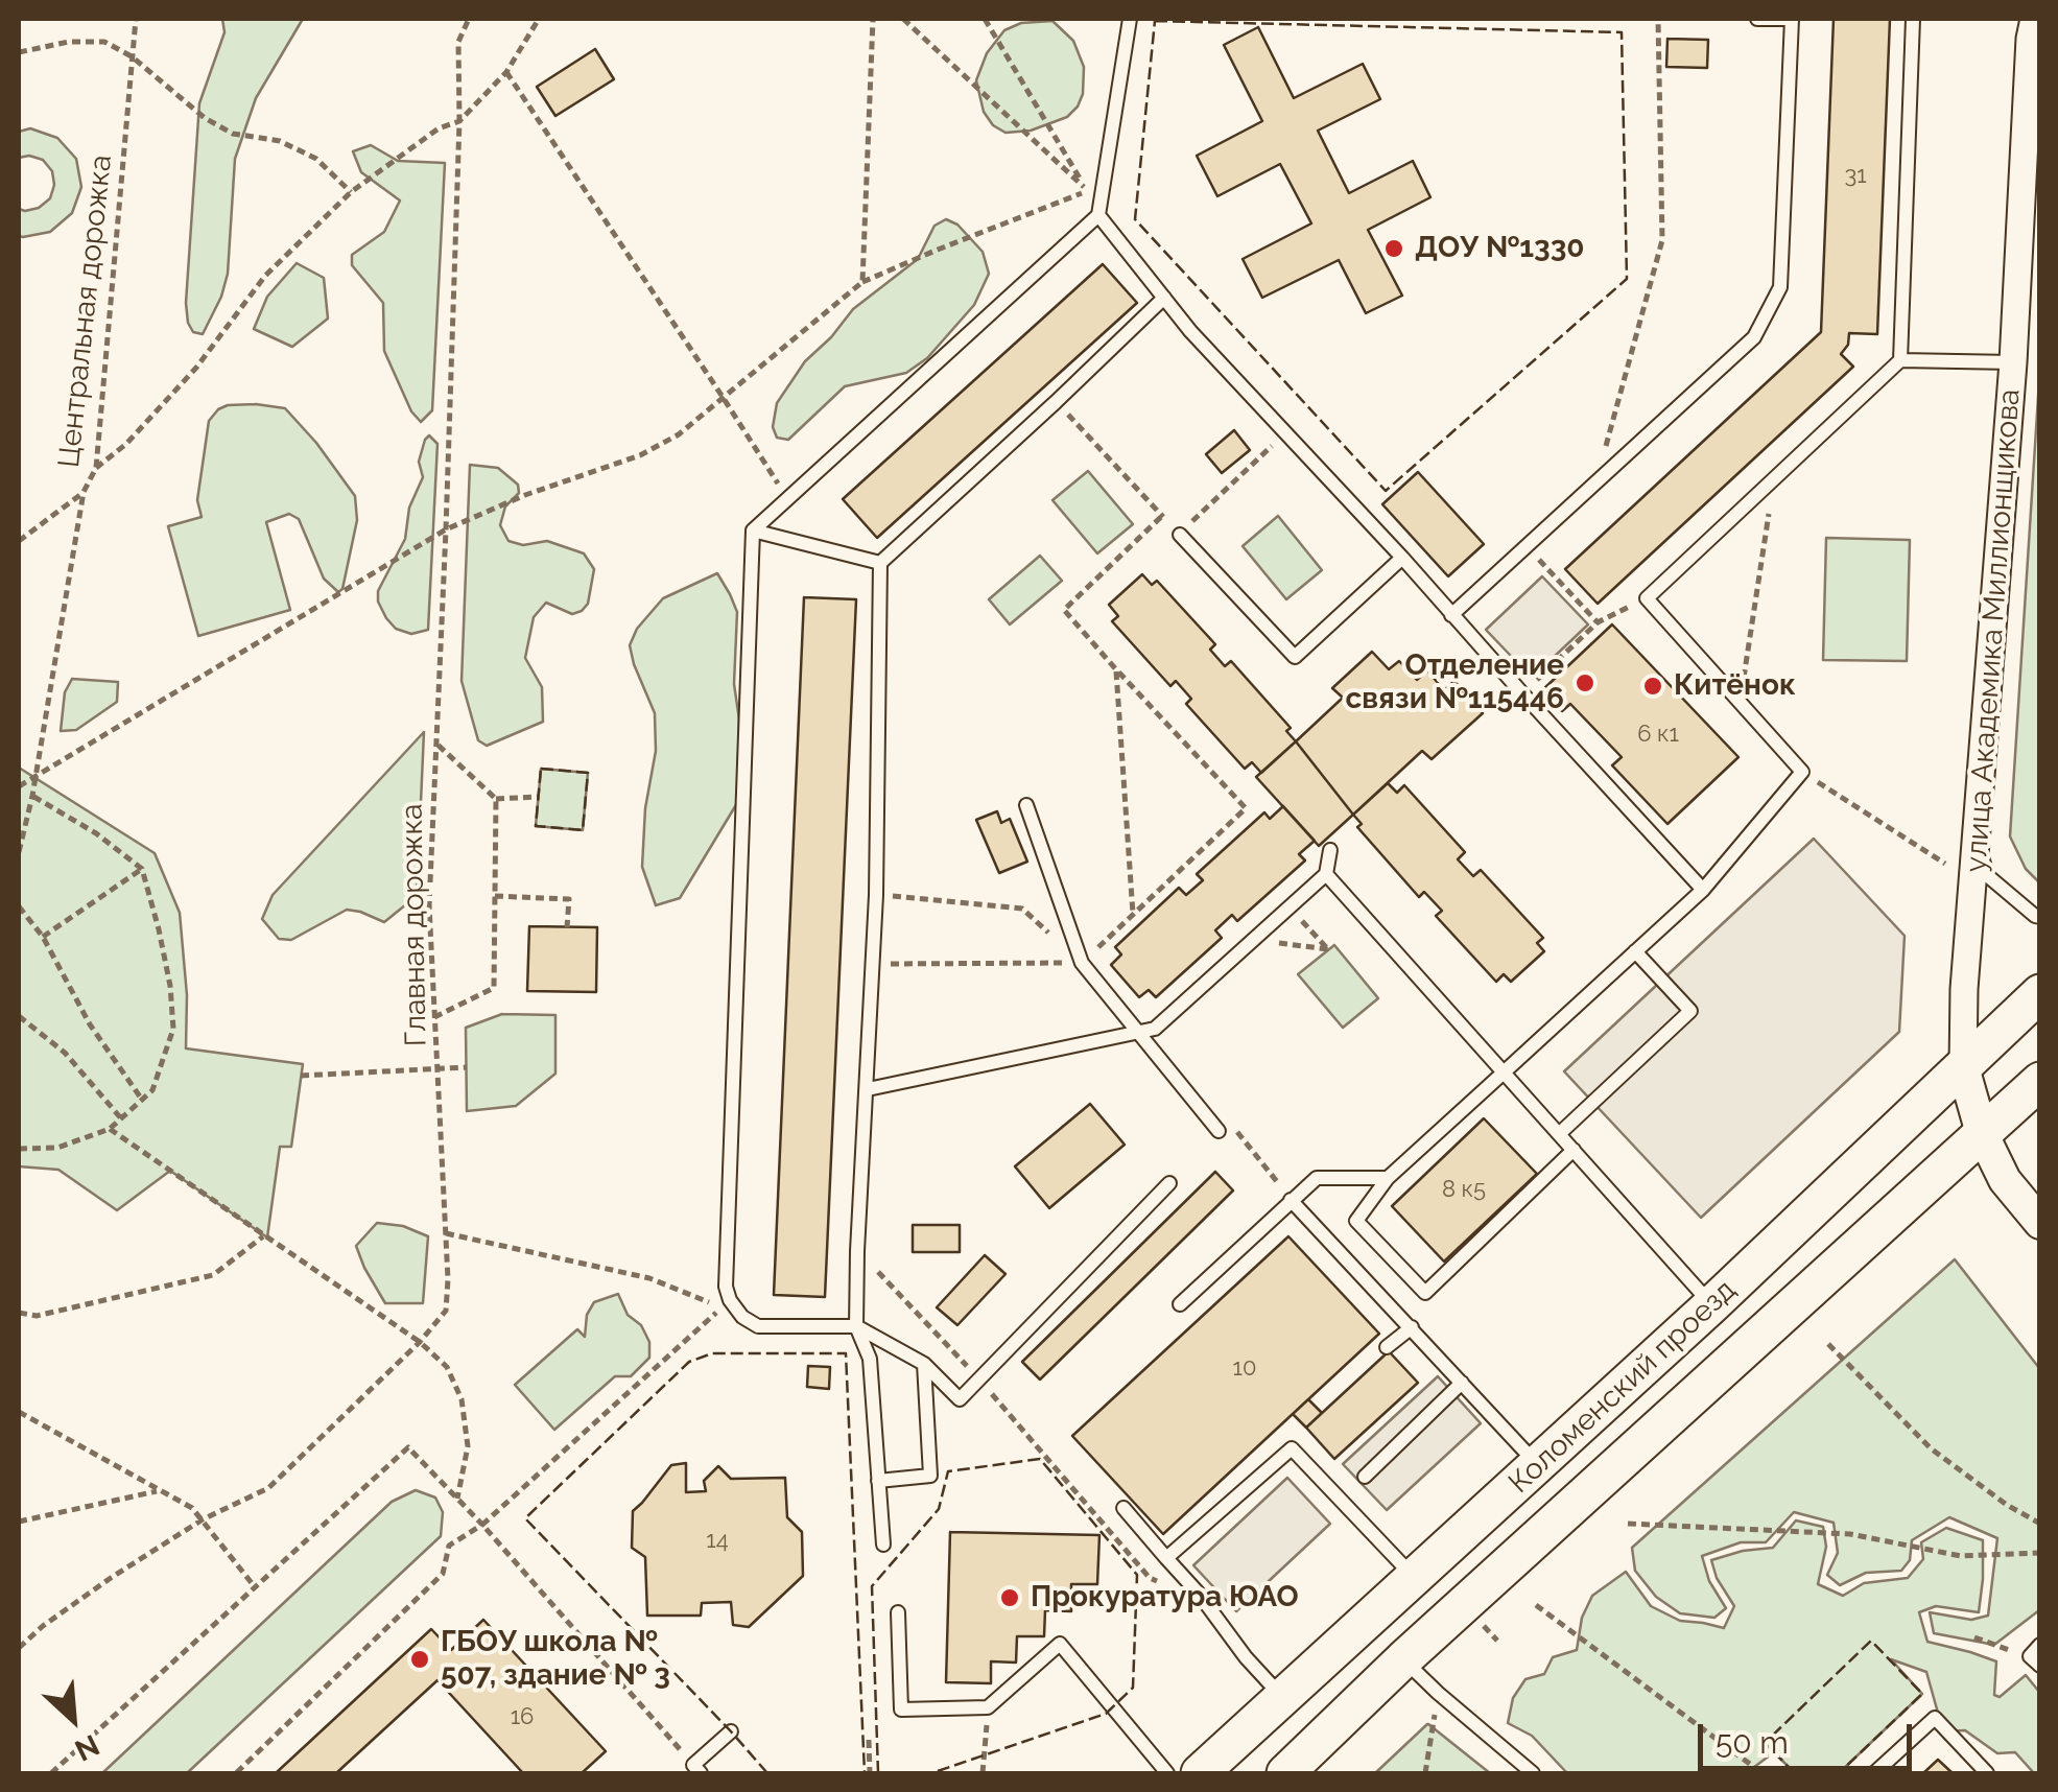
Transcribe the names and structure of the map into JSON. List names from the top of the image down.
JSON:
{
  "streets": {
    "main road": ["Коломенский проезд"],
    "street": ["улица Академика Миллионщикова"],
    "path": ["Центральная дорожка", "Главная дорожка"]
  },
  "crossings": [
    ["улица Академика Миллионщикова", "Коломенский проезд"]
  ],
  "places": [
    "ДОУ №1330",
    "Отделение связи №115446",
    "Китёнок",
    "Прокуратура ЮАО",
    "ГБОУ школа № 507, здание № 3"
  ],
  "house_numbers": [
    "31",
    "6 к1",
    "8 к5",
    "10",
    "14",
    "16"
  ],
  "scale_bar": "50 m",
  "north": "bottom right"
}
